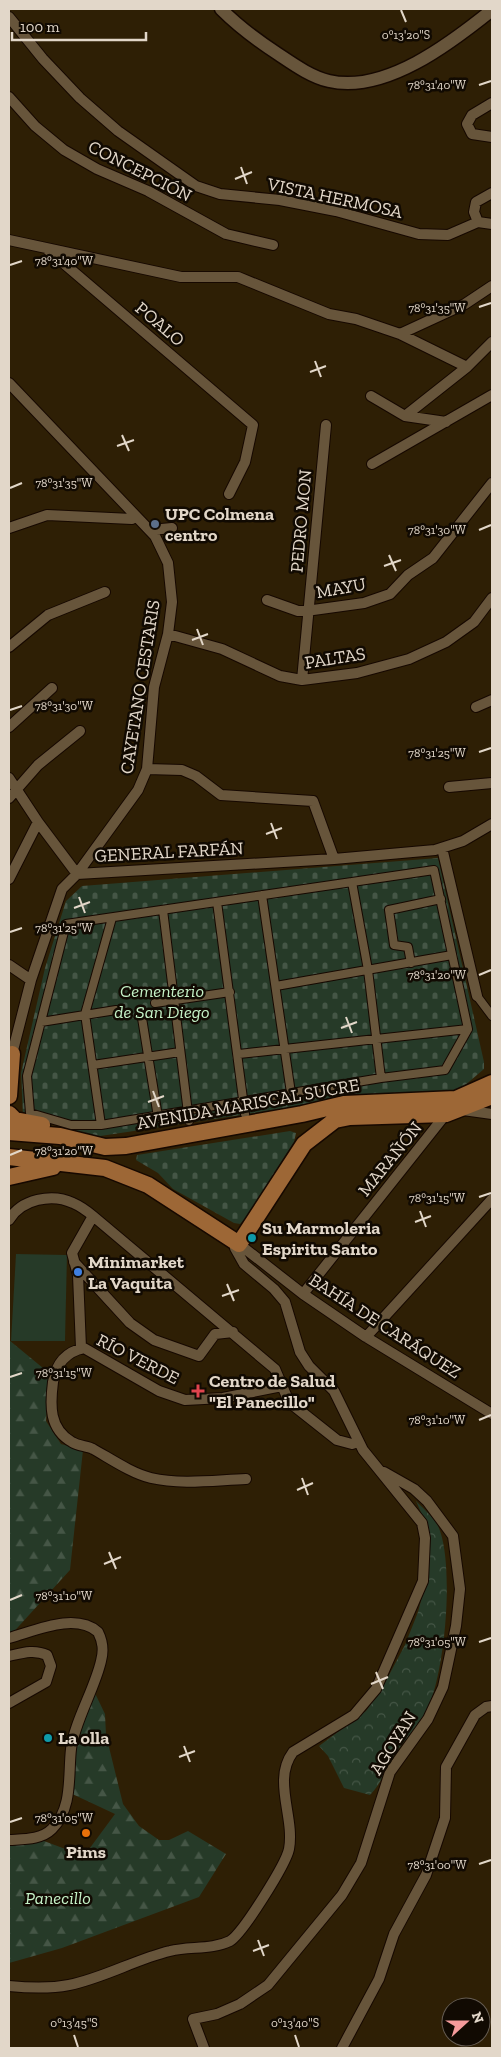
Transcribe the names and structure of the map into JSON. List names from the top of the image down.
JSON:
{
  "streets": {
    "main road": ["AVENIDA MARISCAL SUCRE"],
    "street": [
      "CONCEPCIÓN",
      "VISTA HERMOSA",
      "POALO",
      "PEDRO MON",
      "MAYU",
      "PALTAS",
      "CAYETANO CESTARIS",
      "GENERAL FARFÁN",
      "MARAÑÓN",
      "BAHÍA DE CARÁQUEZ",
      "RÍO VERDE",
      "AGOYAN"
    ]
  },
  "crossings": [
    ["PEDRO MON", "MAYU"],
    ["PEDRO MON", "PALTAS"],
    ["PALTAS", "CAYETANO CESTARIS"],
    ["CAYETANO CESTARIS", "GENERAL FARFÁN"],
    ["AVENIDA MARISCAL SUCRE", "MARAÑÓN"],
    ["MARAÑÓN", "BAHÍA DE CARÁQUEZ"]
  ],
  "parks": ["Cementerio de San Diego", "Panecillo"],
  "places": {
    "other": [
      "UPC Colmena centro",
      "Su Marmoleria Espiritu Santo",
      "Minimarket La Vaquita",
      "La olla",
      "Pims"
    ],
    "health": ["Centro de Salud \"El Panecillo\""]
  },
  "scale_bar": "100 m",
  "north": "right",
  "coordinates": [
    "0°13'20\"S",
    "78°31'40\"W",
    "78°31'35\"W",
    "78°31'30\"W",
    "78°31'25\"W",
    "78°31'20\"W",
    "78°31'15\"W",
    "78°31'10\"W",
    "78°31'05\"W",
    "78°31'00\"W",
    "0°13'45\"S",
    "0°13'40\"S"
  ]
}
